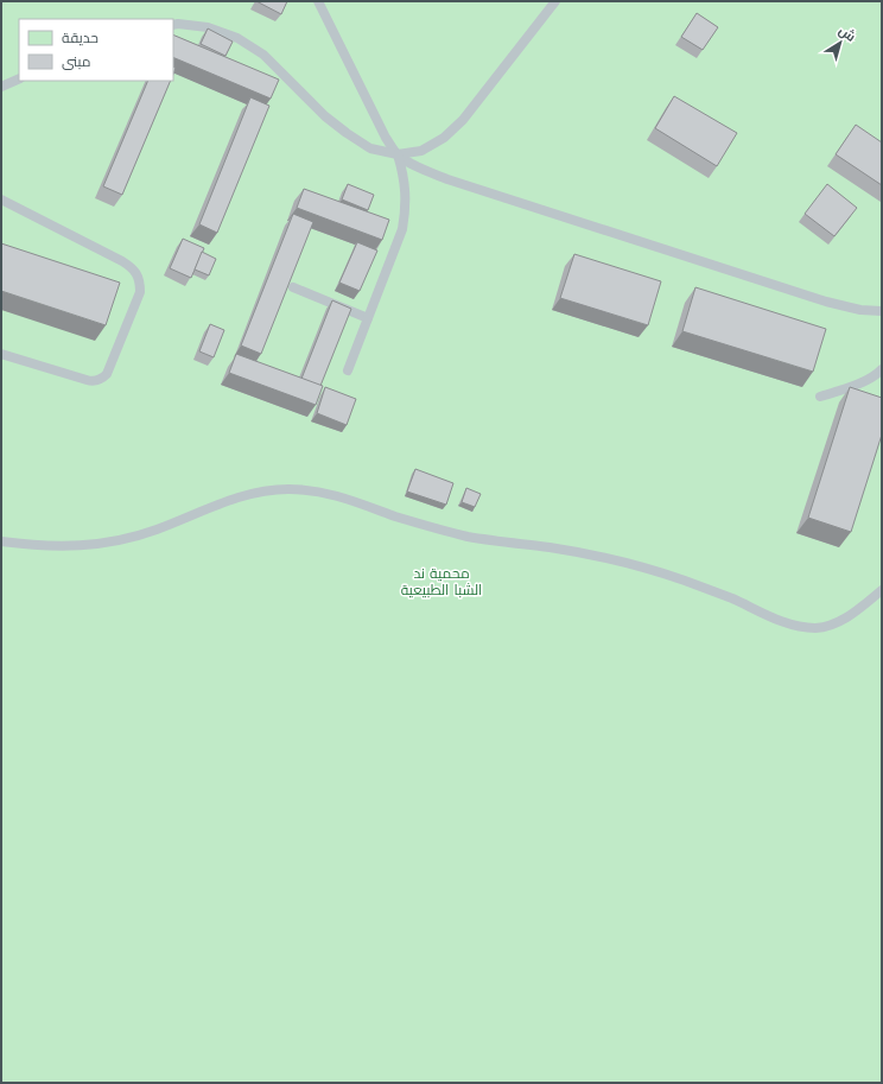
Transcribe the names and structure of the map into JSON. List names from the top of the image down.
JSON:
{
  "parks": ["محمية ند الشبا الطبيعية"],
  "legend": ["حديقة", "مبنى"],
  "north": "top right"
}
